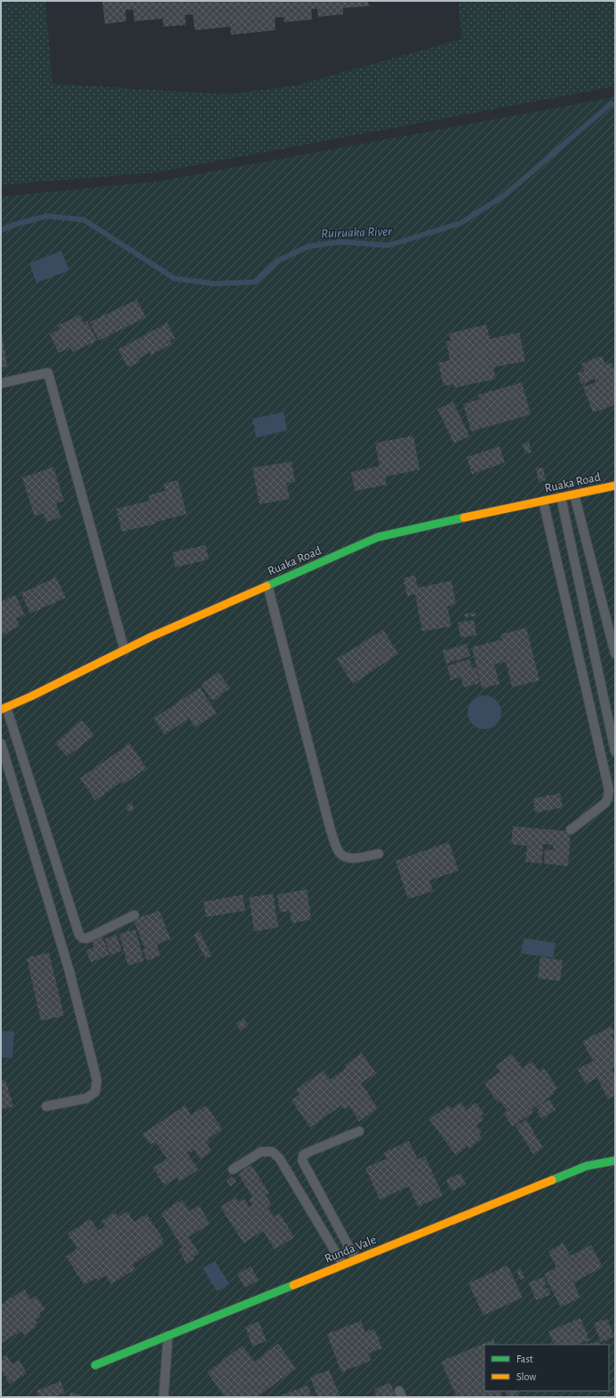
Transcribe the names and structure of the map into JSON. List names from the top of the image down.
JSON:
{
  "streets": {
    "street": ["Ruaka Road", "Runda Vale"]
  },
  "water": ["Ruiruaka River"],
  "legend": ["Fast", "Slow"]
}
